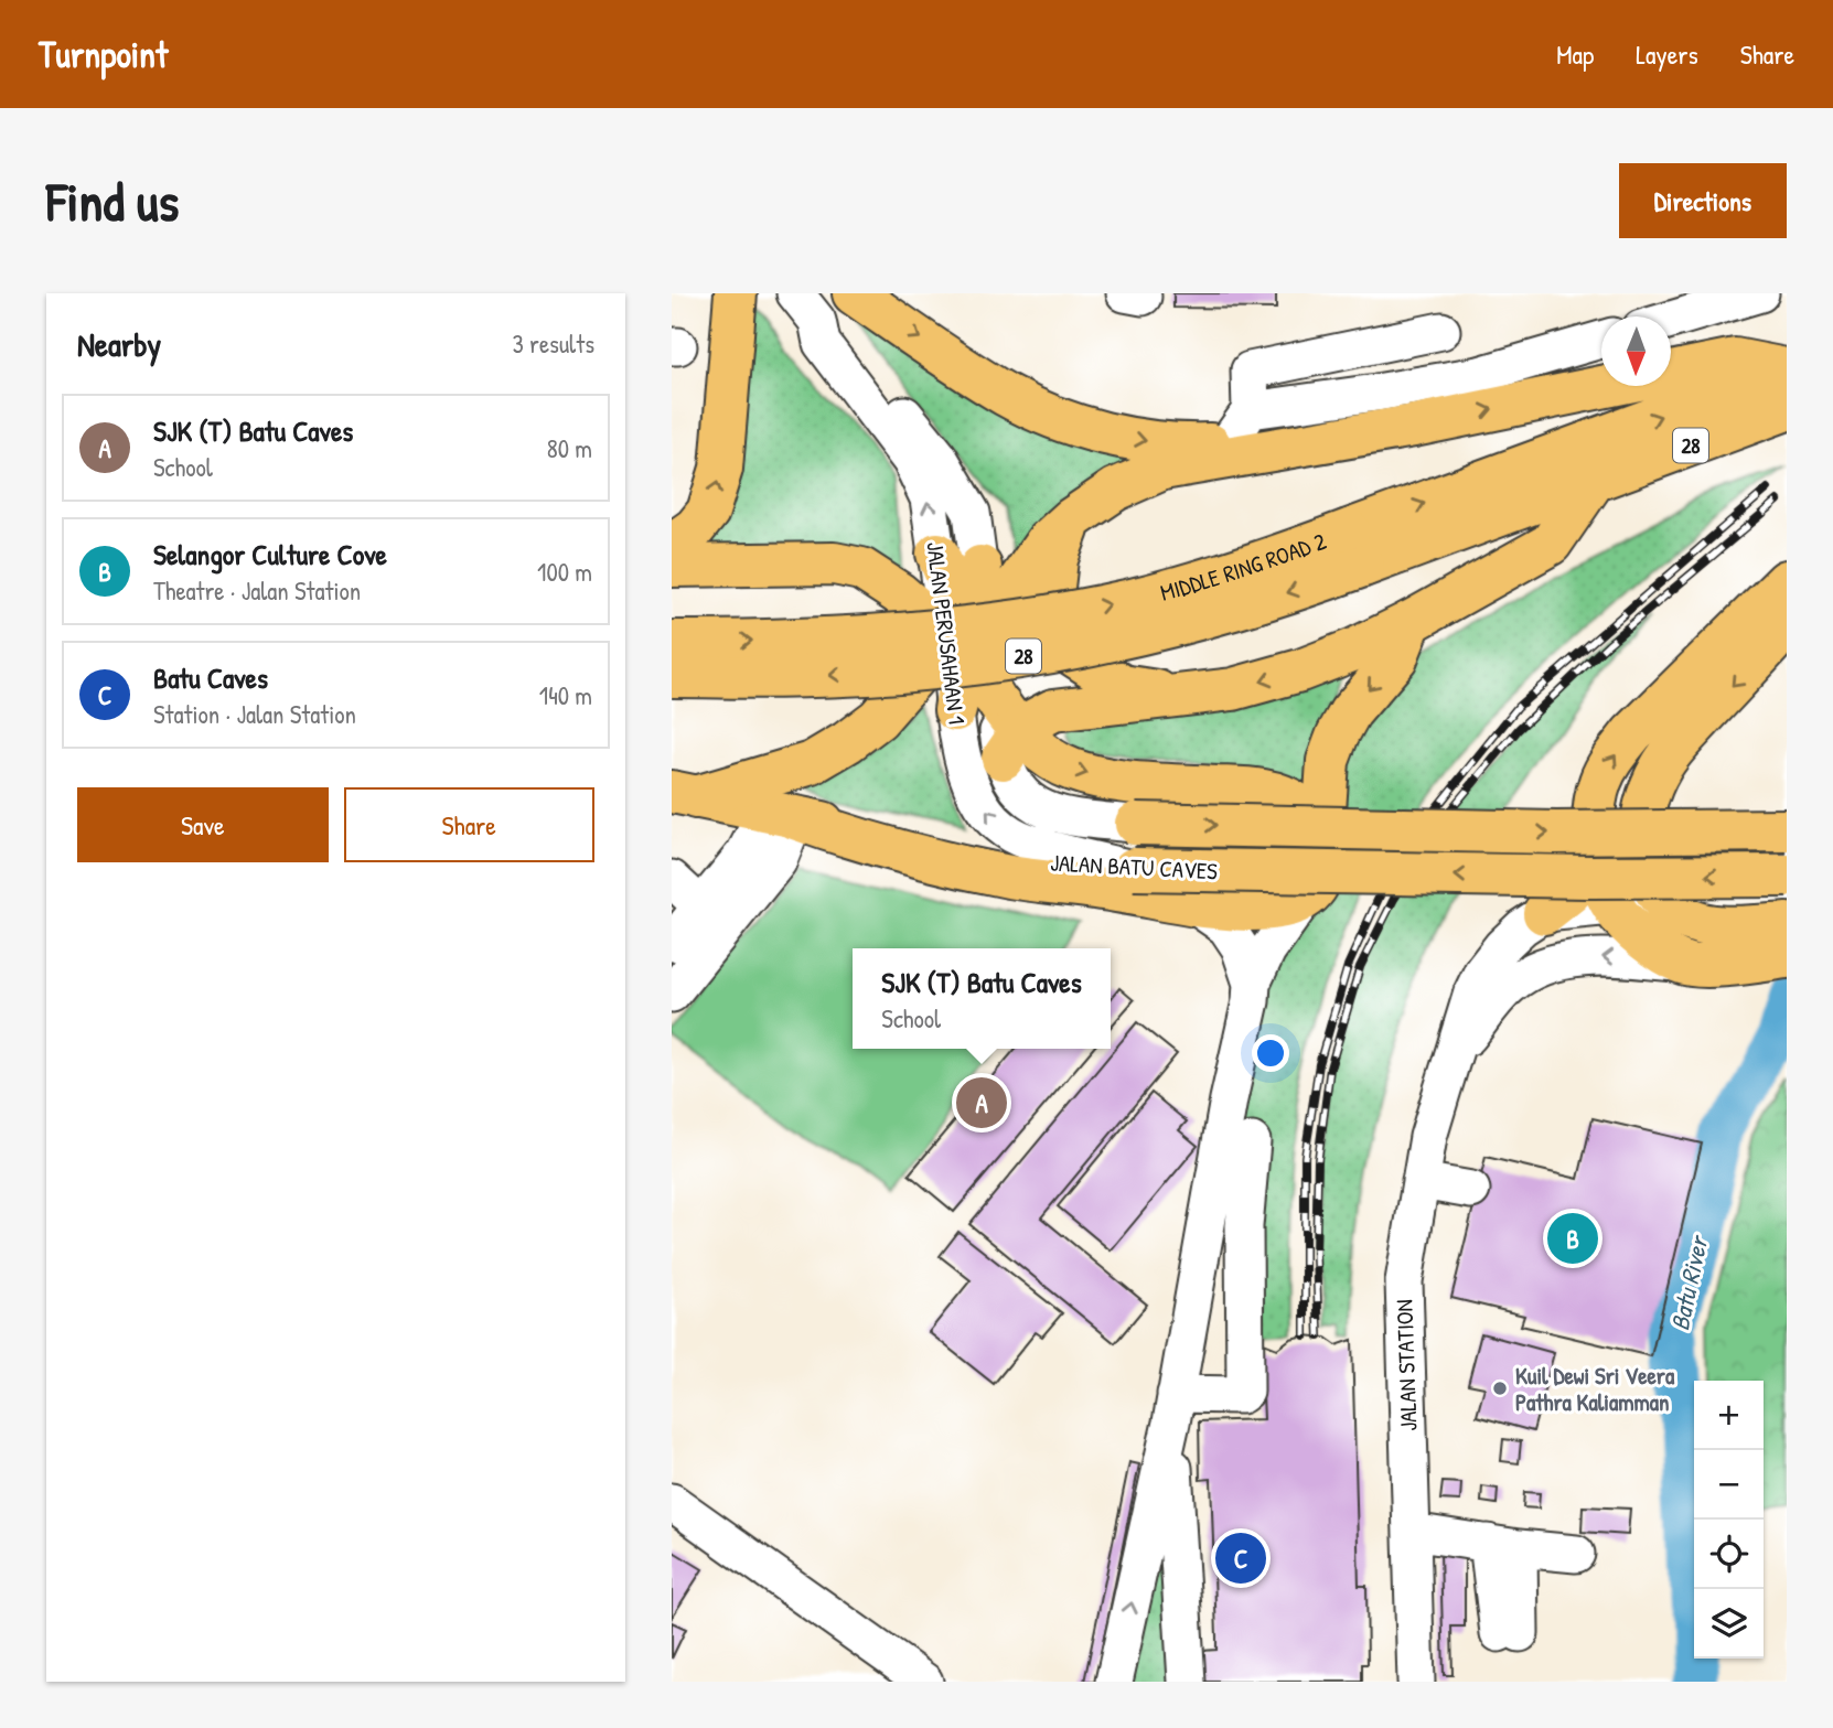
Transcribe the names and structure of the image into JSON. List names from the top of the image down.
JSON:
{
  "streets": {
    "main road": ["28", "MIDDLE RING ROAD 2", "JALAN BATU CAVES"],
    "street": ["JALAN PERUSAHAAN 1", "JALAN STATION"]
  },
  "crossings": [
    ["JALAN PERUSAHAAN 1", "JALAN BATU CAVES"]
  ],
  "water": ["Batu River"],
  "places": ["Kuil Dewi Sri Veera Pathra Kaliamman"],
  "north": "bottom",
  "page": {
    "header": "Turnpoint",
    "nav": ["Map", "Layers", "Share"],
    "buttons": [
      "Directions",
      ["Save", "Share"]
    ],
    "title": "Find us",
    "heading": ["Nearby", "3 results"],
    "list": [
      {
        "mark": "A",
        "name": "SJK (T) Batu Caves",
        "note": "School",
        "value": "80 m"
      },
      {
        "mark": "B",
        "name": "Selangor Culture Cove",
        "note": "Theatre · Jalan Station",
        "value": "100 m"
      },
      {
        "mark": "C",
        "name": "Batu Caves",
        "note": "Station · Jalan Station",
        "value": "140 m"
      }
    ],
    "popup": ["SJK (T) Batu Caves", "School"],
    "pins": ["A", "B", "C"],
    "map_buttons": ["+", "−"]
  }
}
